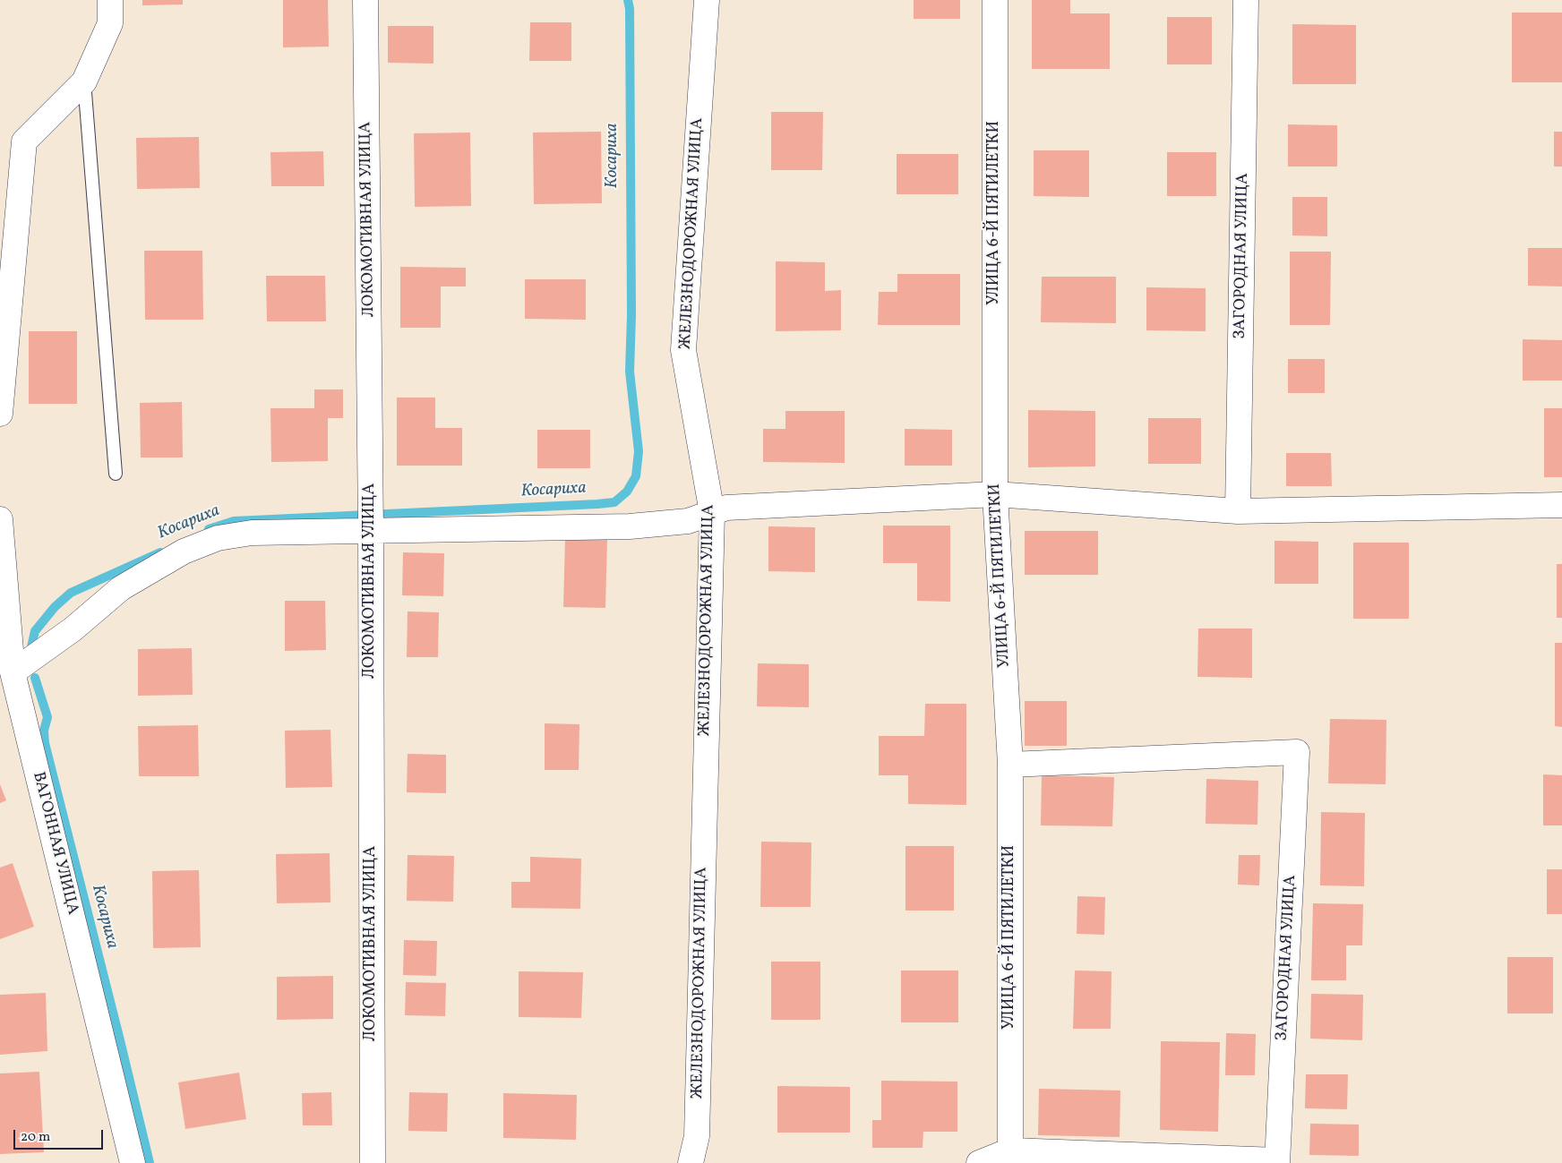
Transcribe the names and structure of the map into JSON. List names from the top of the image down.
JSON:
{
  "streets": {
    "street": [
      "УЛИЦА 6-Й ПЯТИЛЕТКИ",
      "ЛОКОМОТИВНАЯ УЛИЦА",
      "ЖЕЛЕЗНОДОРОЖНАЯ УЛИЦА",
      "ЗАГОРОДНАЯ УЛИЦА",
      "ВАГОННАЯ УЛИЦА"
    ]
  },
  "crossings": [
    ["УЛИЦА 6-Й ПЯТИЛЕТКИ", "ЗАГОРОДНАЯ УЛИЦА"]
  ],
  "water": ["Косариха"],
  "scale_bar": "20 m"
}
